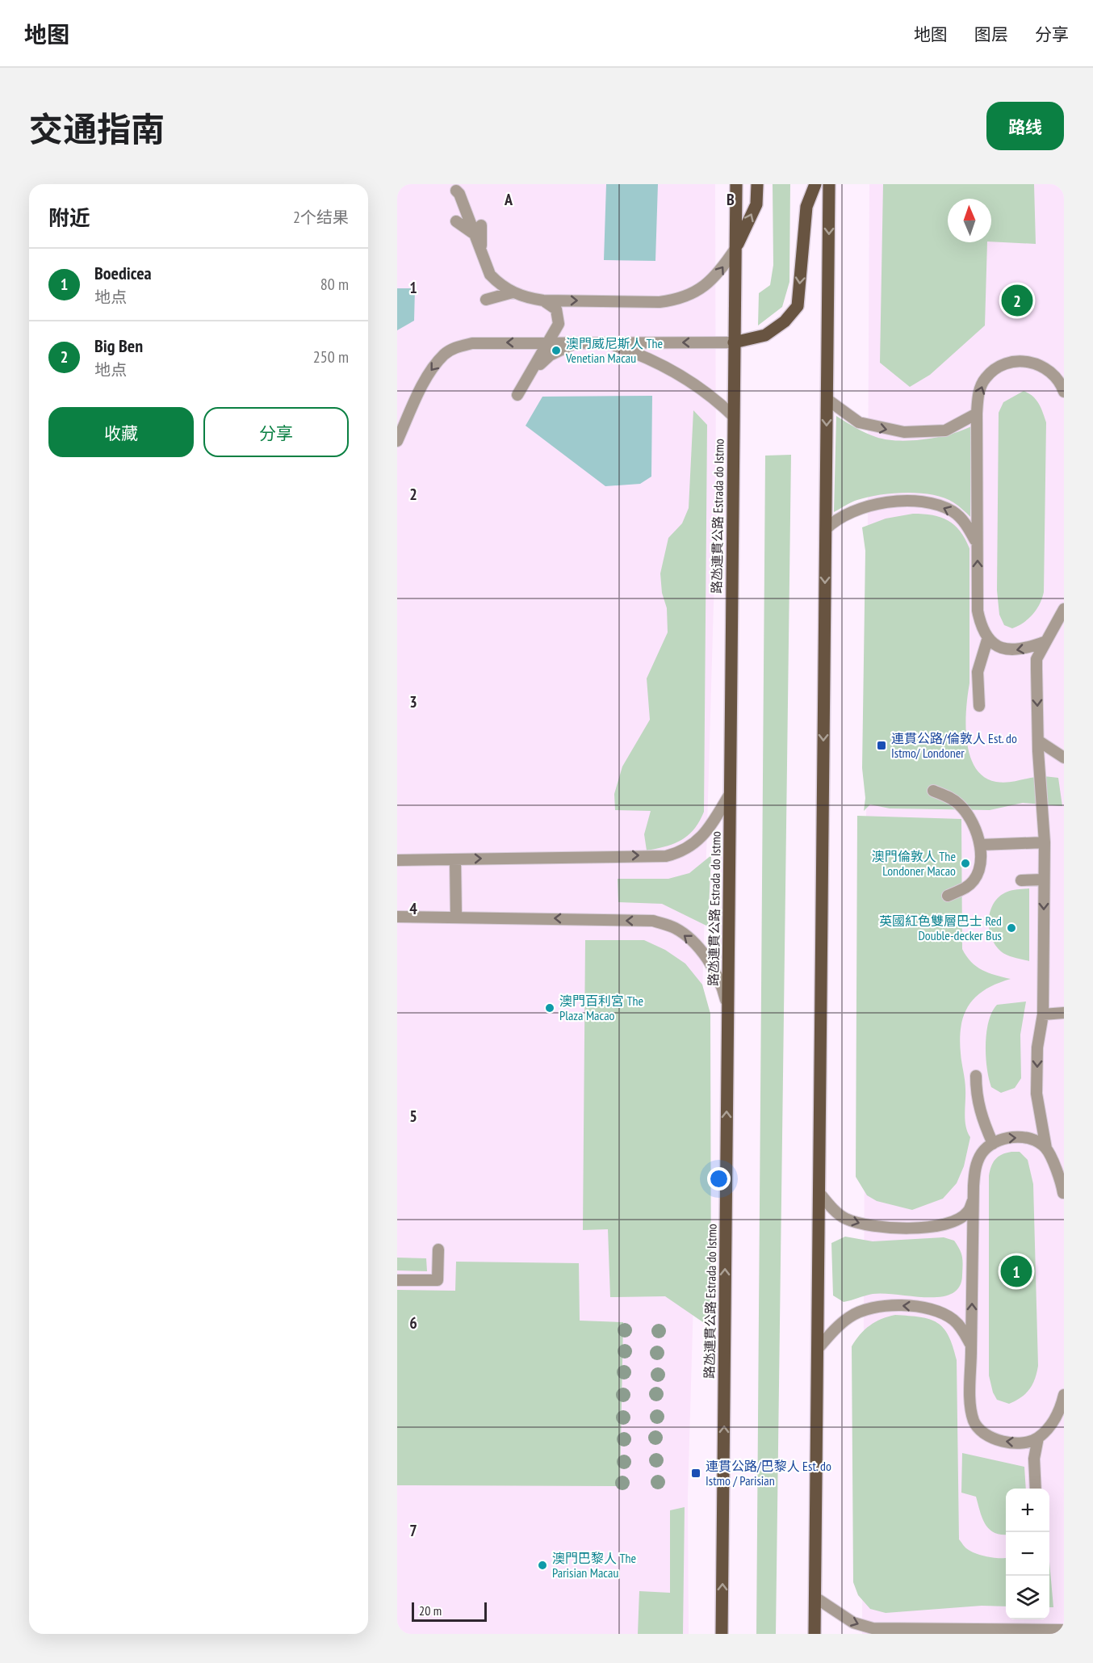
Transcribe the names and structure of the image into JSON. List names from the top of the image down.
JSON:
{
  "streets": {
    "main road": ["路氹連貫公路 Estrada do Istmo"]
  },
  "places": {
    "other": [
      "澳門威尼斯人 The Venetian Macau",
      "澳門倫敦人 The Londoner Macao",
      "英國紅色雙層巴士 Red Double-decker Bus",
      "澳門百利宮 The Plaza Macao",
      "澳門巴黎人 The Parisian Macau"
    ],
    "transit": ["連貫公路/倫敦人 Est. do Istmo/ Londoner", "連貫公路/巴黎人 Est. do Istmo / Parisian"]
  },
  "scale_bar": "20 m",
  "north": "top",
  "page": {
    "header": "地图",
    "nav": ["地图", "图层", "分享"],
    "title": "交通指南",
    "buttons": [
      "路线",
      ["收藏", "分享"]
    ],
    "heading": ["附近", "2个结果"],
    "list": [
      {
        "mark": "1",
        "name": "Boedicea",
        "note": "地点",
        "value": "80 m"
      },
      {
        "mark": "2",
        "name": "Big Ben",
        "note": "地点",
        "value": "250 m"
      }
    ],
    "pins": ["2", "1"],
    "map_buttons": ["+", "−"],
    "scale": "20 m"
  },
  "grid": {
    "columns": ["A", "B"],
    "rows": [
      "1",
      "2",
      "3",
      "4",
      "5",
      "6",
      "7"
    ]
  }
}
